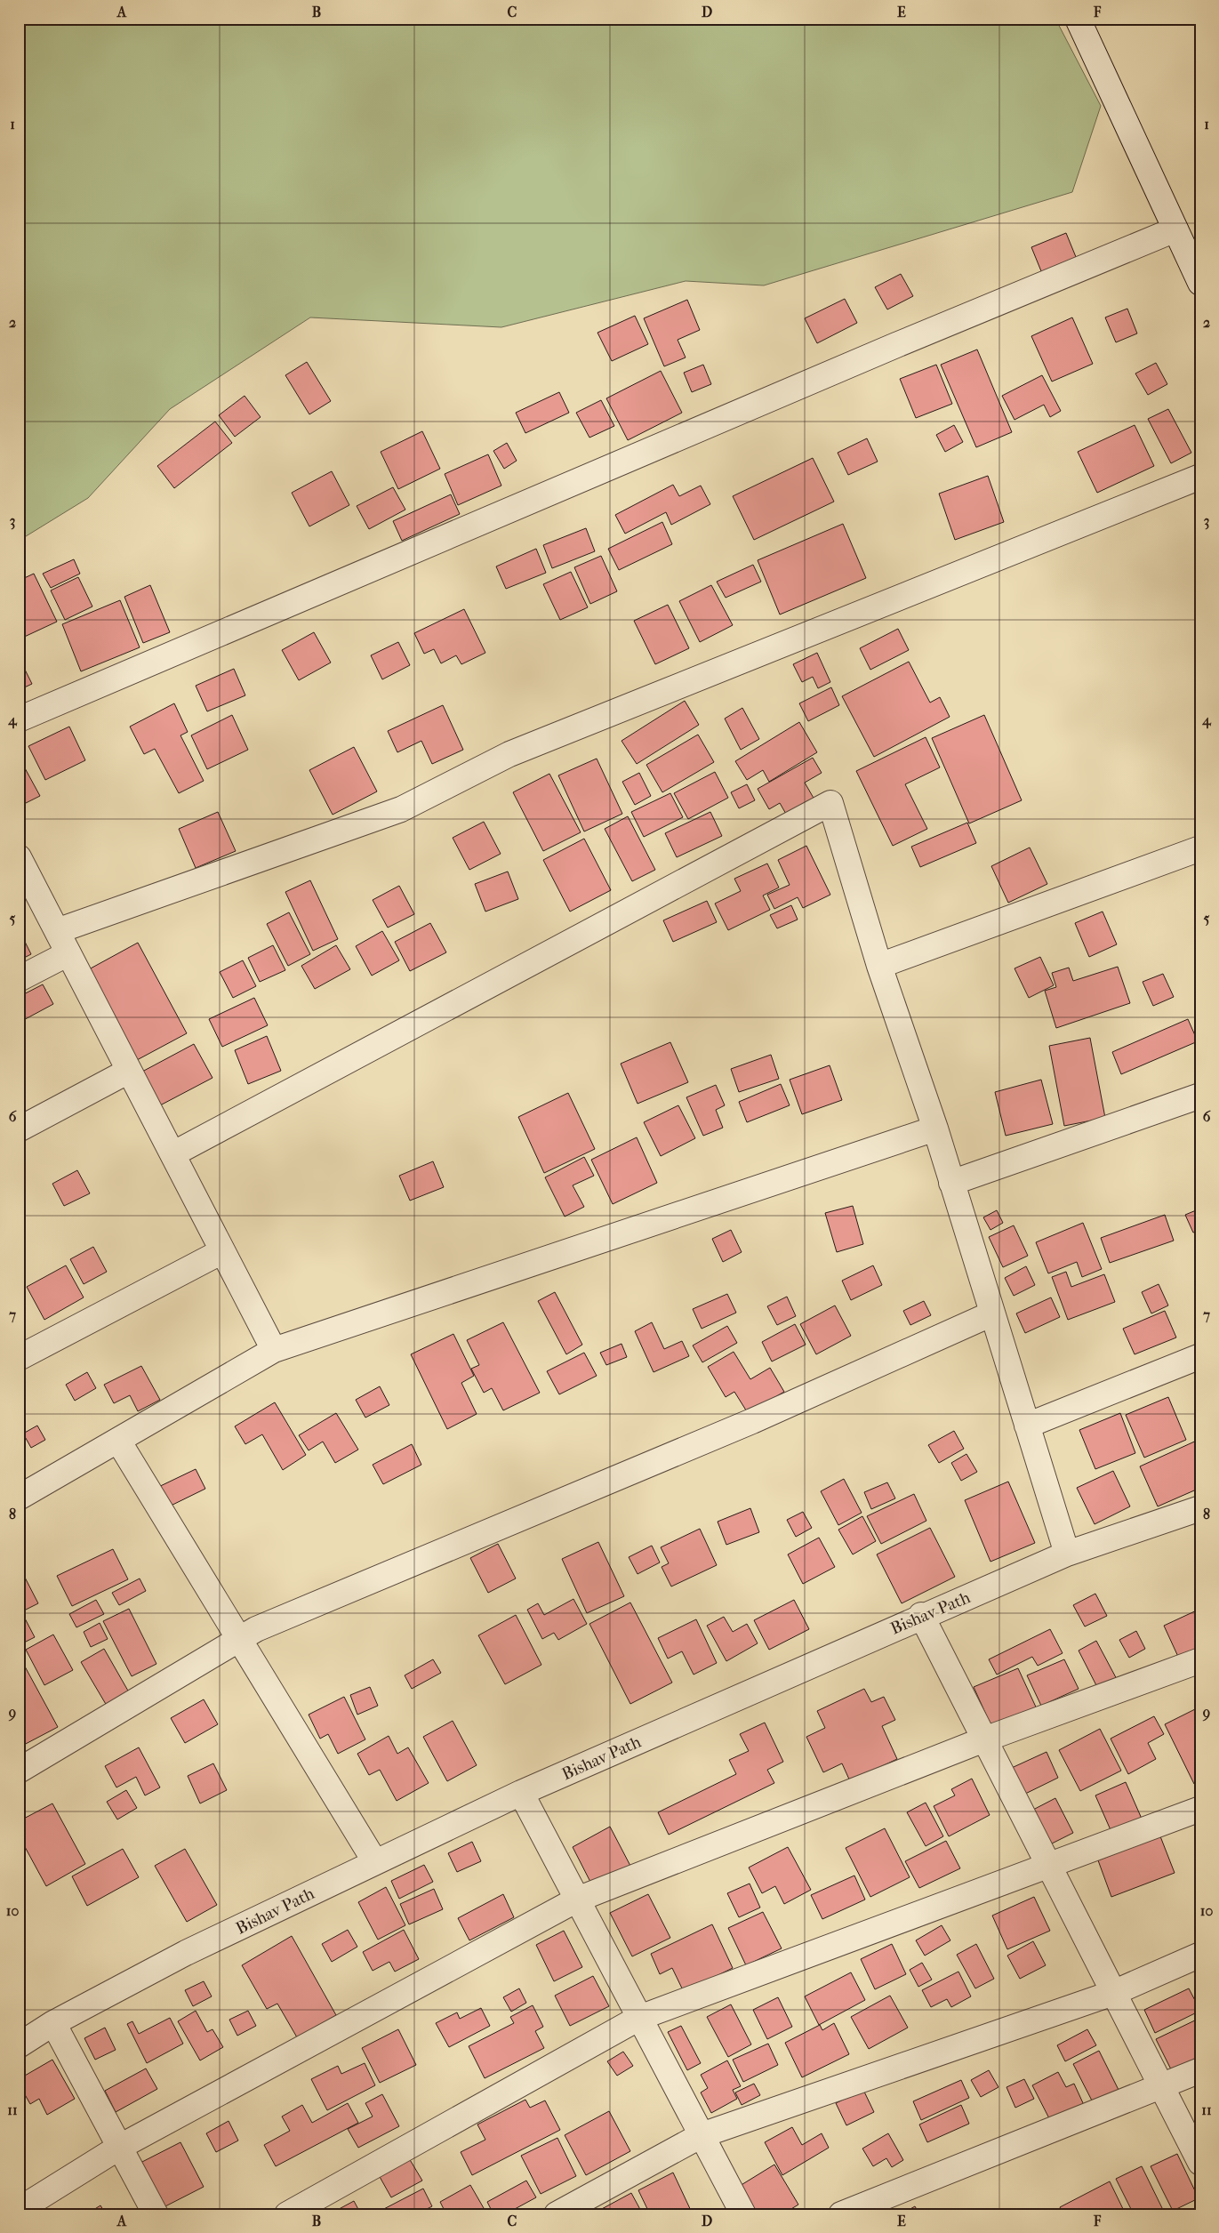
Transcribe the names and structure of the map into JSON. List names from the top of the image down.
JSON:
{
  "streets": {
    "street": ["Bishav Path"]
  },
  "grid": {
    "columns": [
      "A",
      "B",
      "C",
      "D",
      "E",
      "F"
    ],
    "rows": [
      "1",
      "2",
      "3",
      "4",
      "5",
      "6",
      "7",
      "8",
      "9",
      "10",
      "11"
    ]
  }
}
